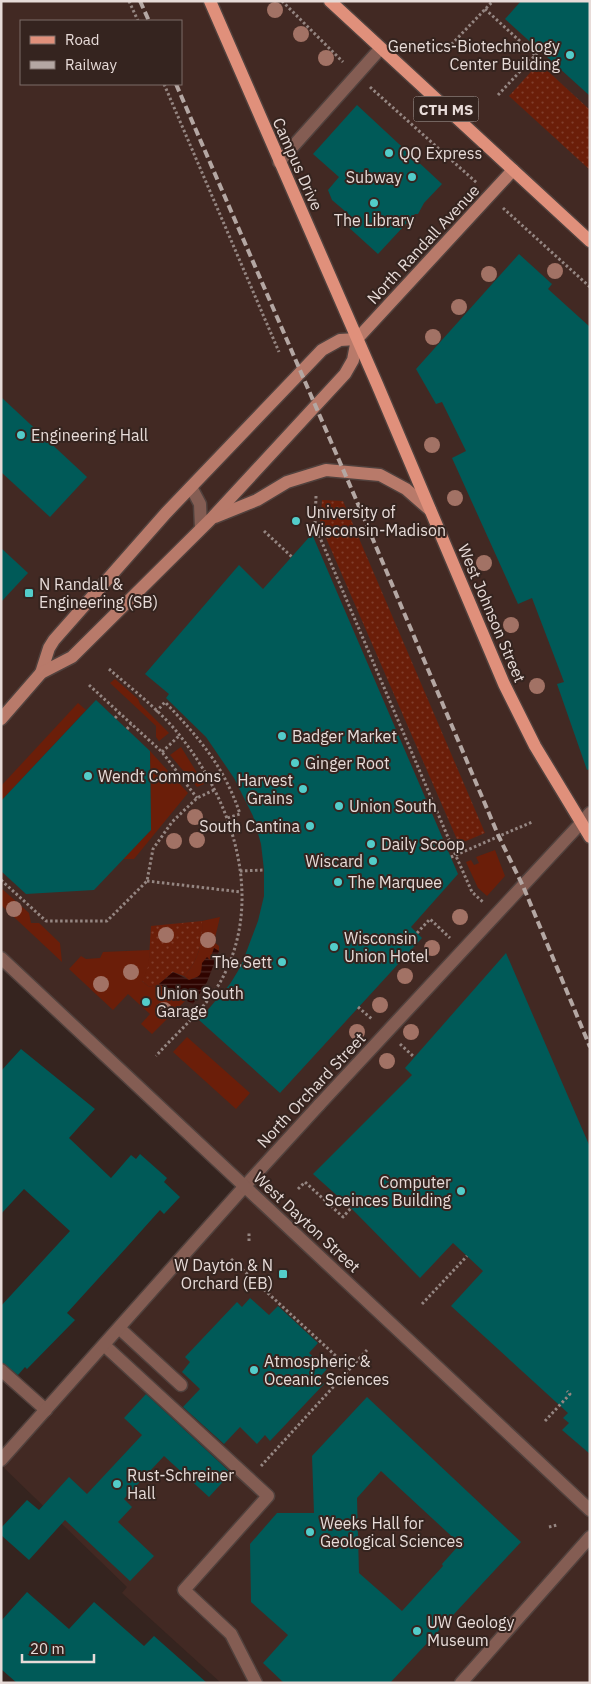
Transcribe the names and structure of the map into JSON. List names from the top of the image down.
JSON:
{
  "streets": {
    "main road": [
      "CTH MS",
      "Campus Drive",
      "North Randall Avenue",
      "West Johnson Street"
    ],
    "street": ["North Orchard Street", "West Dayton Street"]
  },
  "crossings": [
    ["CTH MS", "North Randall Avenue"],
    ["Campus Drive", "North Randall Avenue"],
    ["Campus Drive", "West Johnson Street"],
    ["North Randall Avenue", "West Johnson Street"],
    ["West Johnson Street", "North Orchard Street"],
    ["North Orchard Street", "West Dayton Street"]
  ],
  "places": {
    "other": [
      "Genetics-Biotechnology Center Building",
      "QQ Express",
      "Subway",
      "The Library",
      "Engineering Hall",
      "University of Wisconsin-Madison",
      "Badger Market",
      "Ginger Root",
      "Wendt Commons",
      "Harvest Grains",
      "Union South",
      "South Cantina",
      "Daily Scoop",
      "Wiscard",
      "The Marquee",
      "Wisconsin Union Hotel",
      "The Sett",
      "Union South Garage",
      "Computer Sceinces Building",
      "Atmospheric & Oceanic Sciences",
      "Rust-Schreiner Hall",
      "Weeks Hall for Geological Sciences",
      "UW Geology Museum"
    ],
    "transit": ["N Randall & Engineering (SB)", "W Dayton & N Orchard (EB)"]
  },
  "legend": ["Road", "Railway"],
  "scale_bar": "20 m"
}
